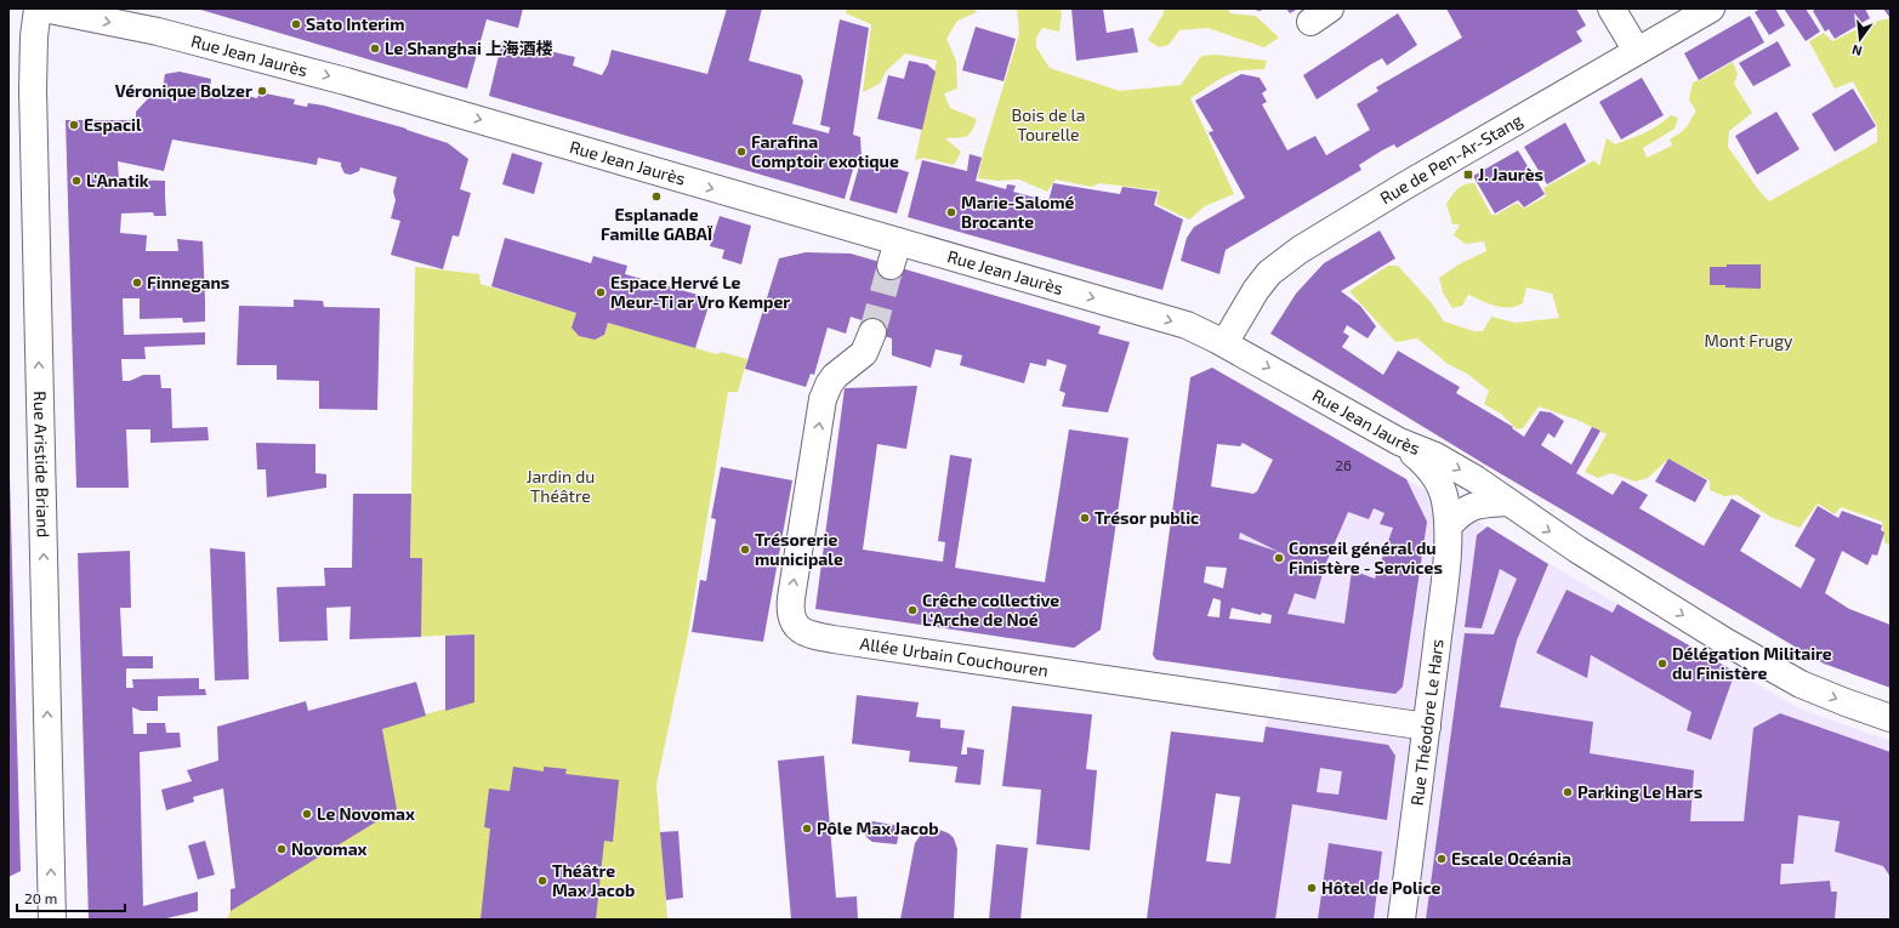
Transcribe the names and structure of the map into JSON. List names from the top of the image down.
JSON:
{
  "streets": {
    "street": [
      "Rue Jean Jaurès",
      "Rue de Pen-Ar-Stang",
      "Rue Aristide Briand",
      "Allée Urbain Couchouren",
      "Rue Théodore Le Hars"
    ]
  },
  "crossings": [
    ["Rue Jean Jaurès", "Rue de Pen-Ar-Stang"],
    ["Rue Jean Jaurès", "Rue Théodore Le Hars"],
    ["Allée Urbain Couchouren", "Rue Théodore Le Hars"]
  ],
  "one_way": ["Rue Jean Jaurès", "Rue Aristide Briand"],
  "parks": ["Bois de la Tourelle", "Mont Frugy", "Jardin du Théâtre"],
  "places": {
    "other": [
      "Sato Interim",
      "Le Shanghai 上海酒楼",
      "Véronique Bolzer",
      "Espacil",
      "Farafina Comptoir exotique",
      "L'Anatik",
      "Esplanade Famille GABAÏ",
      "Marie-Salomé Brocante",
      "Finnegans",
      "Espace Hervé Le Meur-Ti ar Vro Kemper",
      "Trésor public",
      "Trésorerie municipale",
      "Conseil général du Finistère - Services",
      "Crêche collective L'Arche de Noé",
      "Délégation Militaire du Finistère",
      "Parking Le Hars",
      "Le Novomax",
      "Pôle Max Jacob",
      "Novomax",
      "Escale Océania",
      "Théâtre Max Jacob",
      "Hôtel de Police"
    ],
    "transit": ["J. Jaurès"]
  },
  "house_numbers": ["26"],
  "scale_bar": "20 m",
  "north": "bottom"
}
